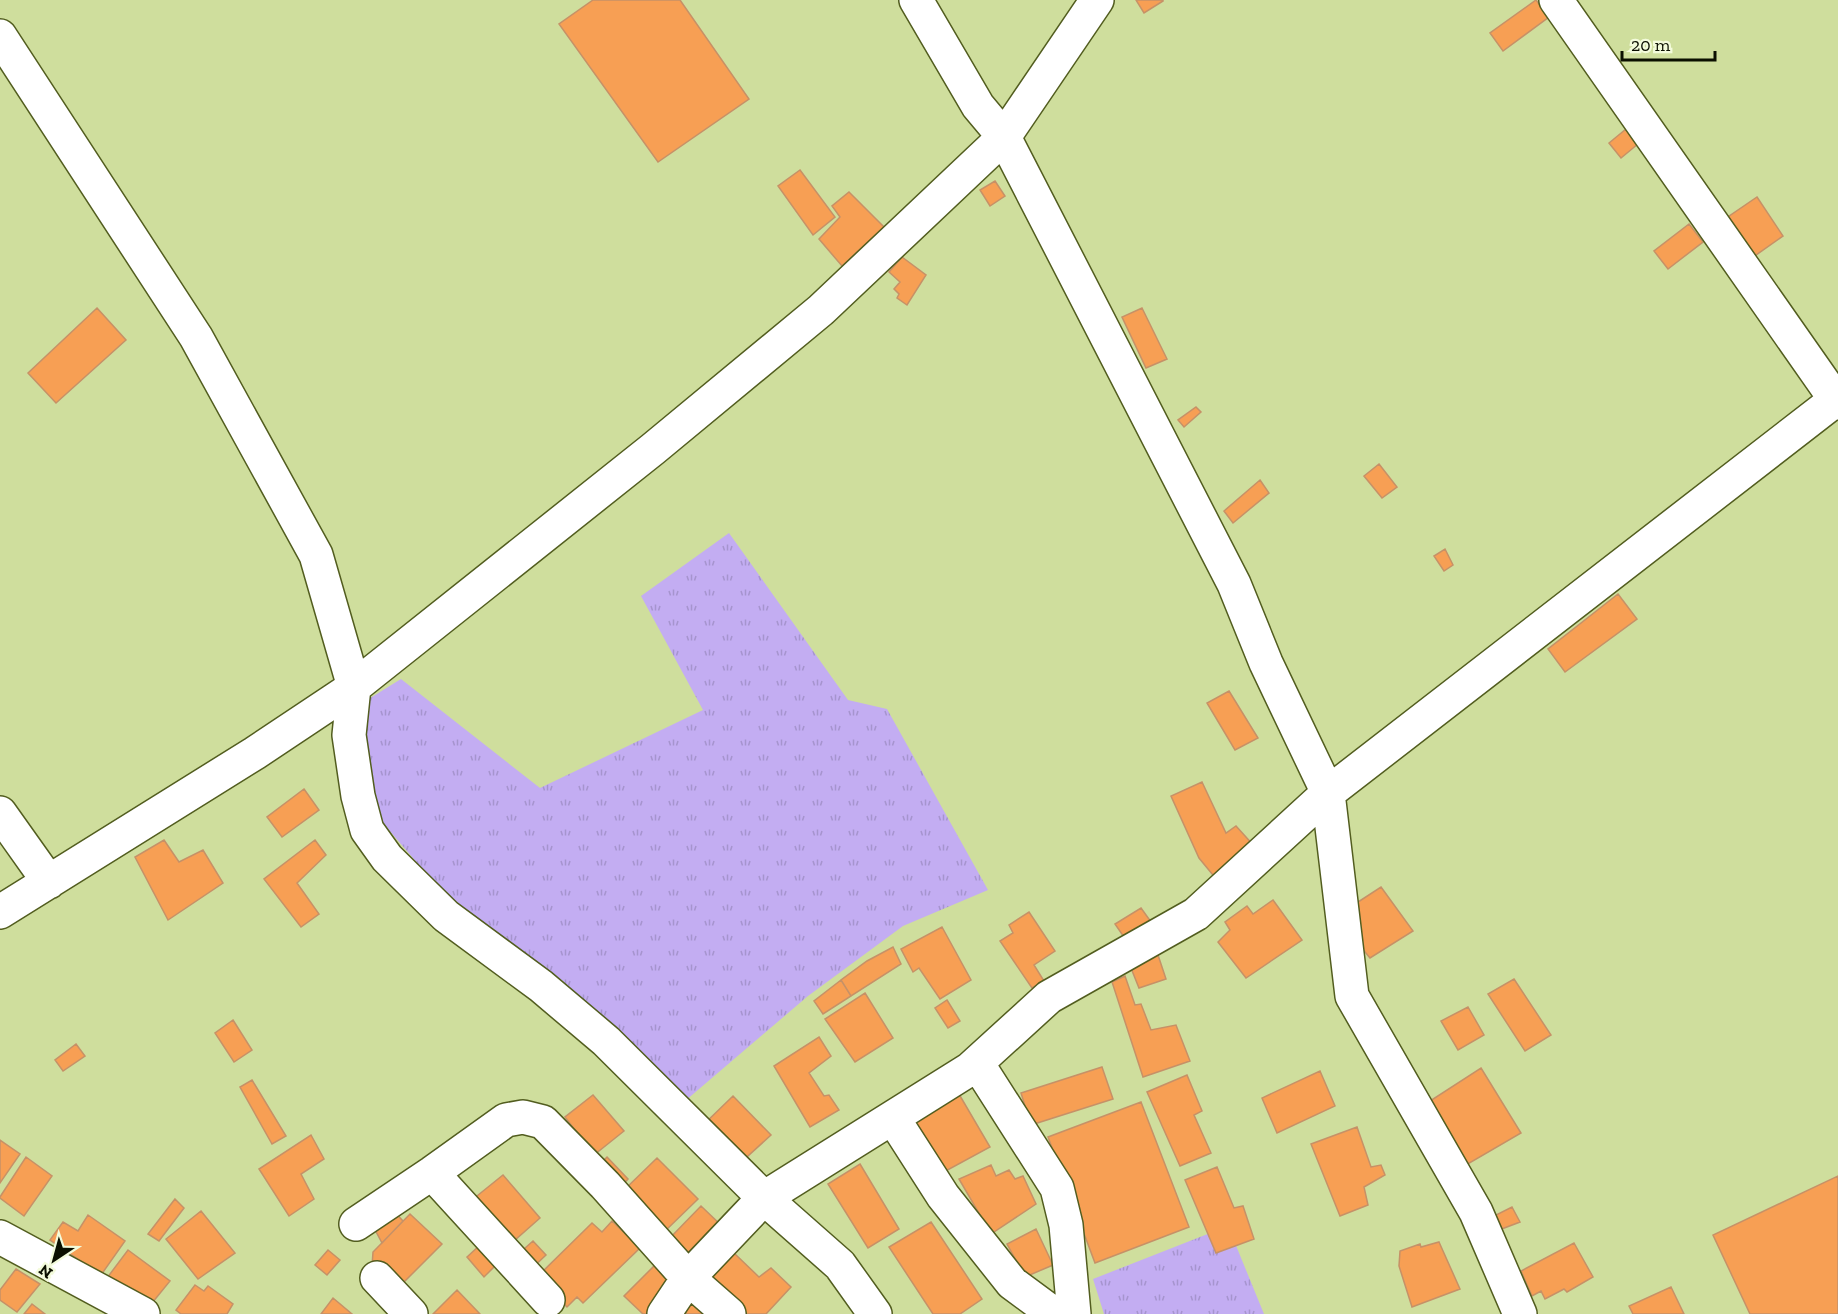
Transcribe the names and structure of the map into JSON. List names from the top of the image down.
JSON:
{
  "scale_bar": "20 m",
  "north": "bottom left"
}
